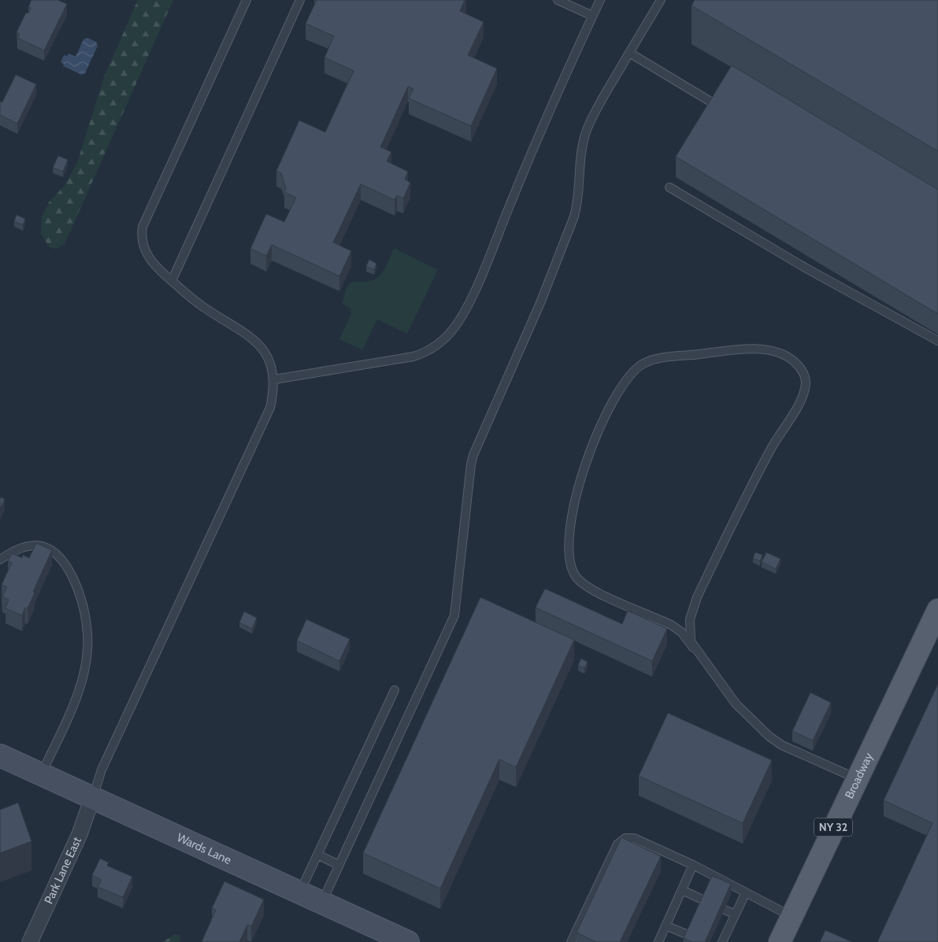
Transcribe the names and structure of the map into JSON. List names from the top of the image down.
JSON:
{
  "streets": {
    "main road": ["Broadway", "NY 32"],
    "street": ["Wards Lane", "Park Lane East"]
  },
  "crossings": [
    ["Wards Lane", "Park Lane East"]
  ]
}
